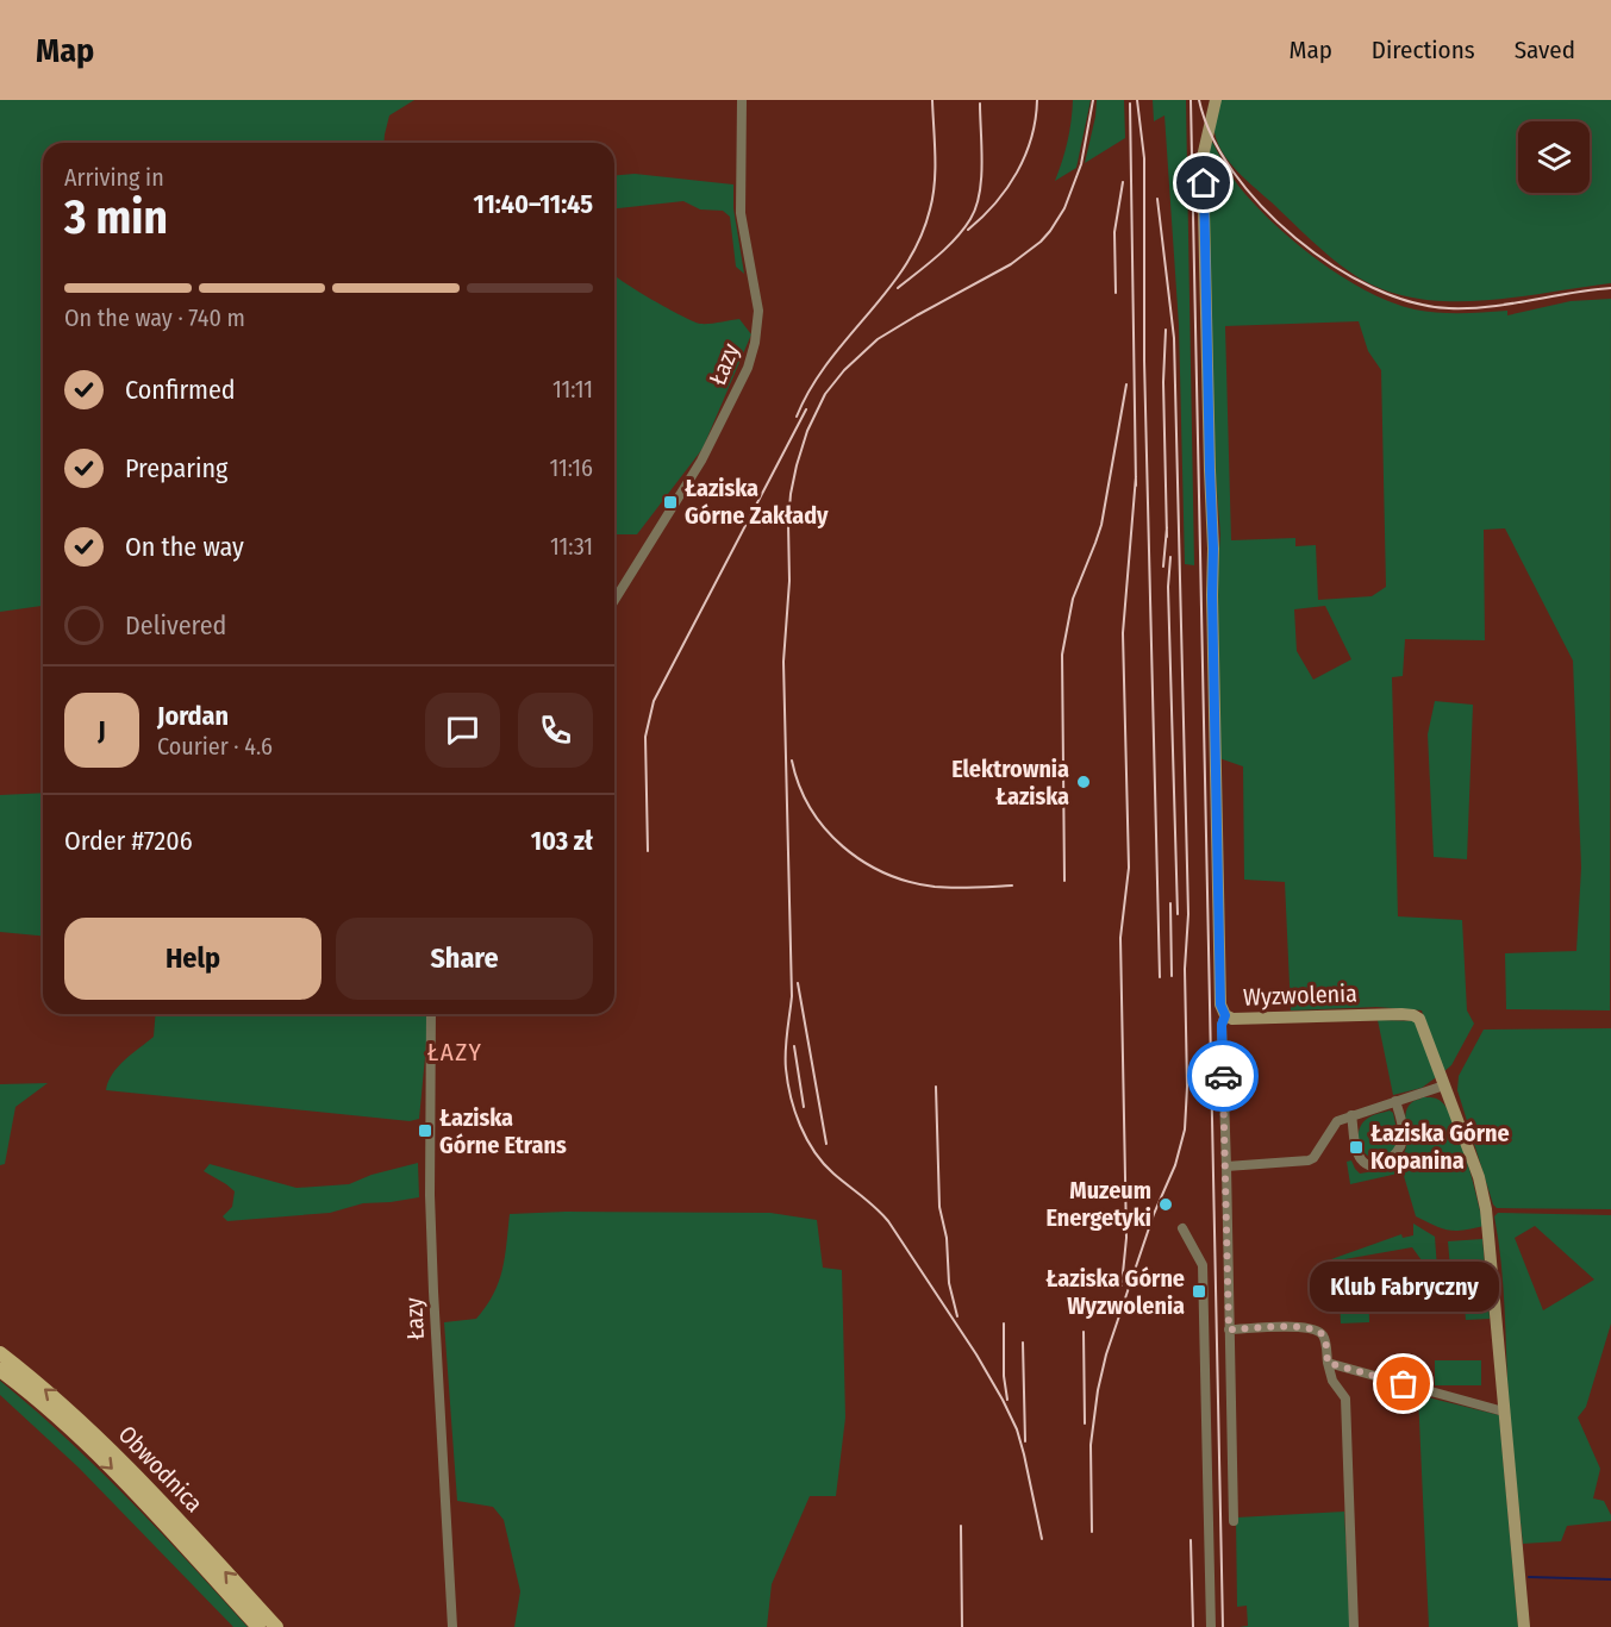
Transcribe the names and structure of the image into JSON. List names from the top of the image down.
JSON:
{
  "streets": {
    "main road": ["Obwodnica"],
    "street": ["Łazy", "Wyzwolenia"]
  },
  "districts": ["ŁAZY"],
  "places": {
    "transit": [
      "Łaziska Górne Zakłady",
      "Łaziska Górne Etrans",
      "Łaziska Górne Kopanina",
      "Łaziska Górne Wyzwolenia"
    ],
    "other": ["Elektrownia Łaziska", "Muzeum Energetyki", "Klub Fabryczny"]
  },
  "page": {
    "header": "Map",
    "nav": ["Map", "Directions", "Saved"],
    "heading": ["3 min", "Arriving in", "11:40–11:45"],
    "panel": [
      "Jordan",
      "Courier · 4.6",
      "Order #7206",
      "103 zł"
    ],
    "bar": "On the way · 740 m",
    "list": [
      ["Confirmed", "11:11"],
      ["Preparing", "11:16"],
      ["On the way", "11:31"],
      "Delivered"
    ],
    "round": "J",
    "buttons": ["Help", "Share"],
    "bubble": "Klub Fabryczny"
  }
}
